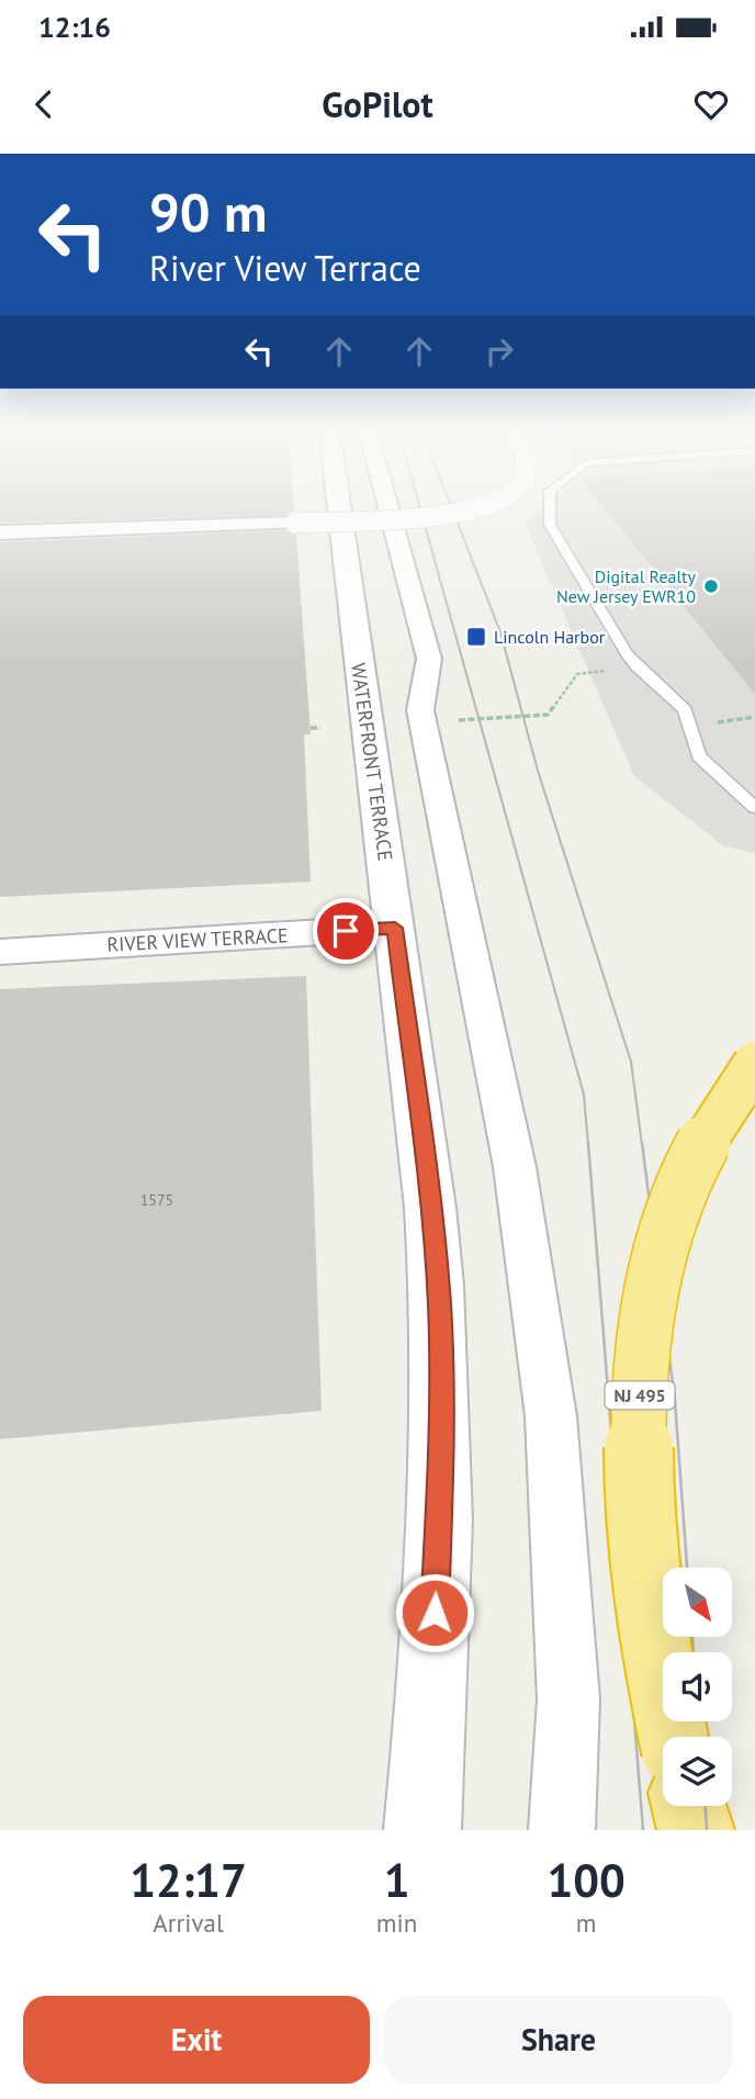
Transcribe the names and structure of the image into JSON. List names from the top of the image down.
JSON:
{
  "streets": {
    "highway": ["NJ 495"],
    "street": ["WATERFRONT TERRACE", "RIVER VIEW TERRACE"]
  },
  "crossings": [
    ["WATERFRONT TERRACE", "RIVER VIEW TERRACE"]
  ],
  "places": {
    "other": ["Digital Realty New Jersey EWR10"],
    "transit": ["Lincoln Harbor"]
  },
  "house_numbers": ["1575"],
  "north": "bottom right",
  "page": {
    "status": "12:16",
    "header": "GoPilot",
    "turn": ["90 m", "River View Terrace"],
    "eta": [
      "12:17",
      "Arrival",
      "1",
      "min",
      "100",
      "m"
    ],
    "buttons": ["Exit", "Share"]
  }
}
